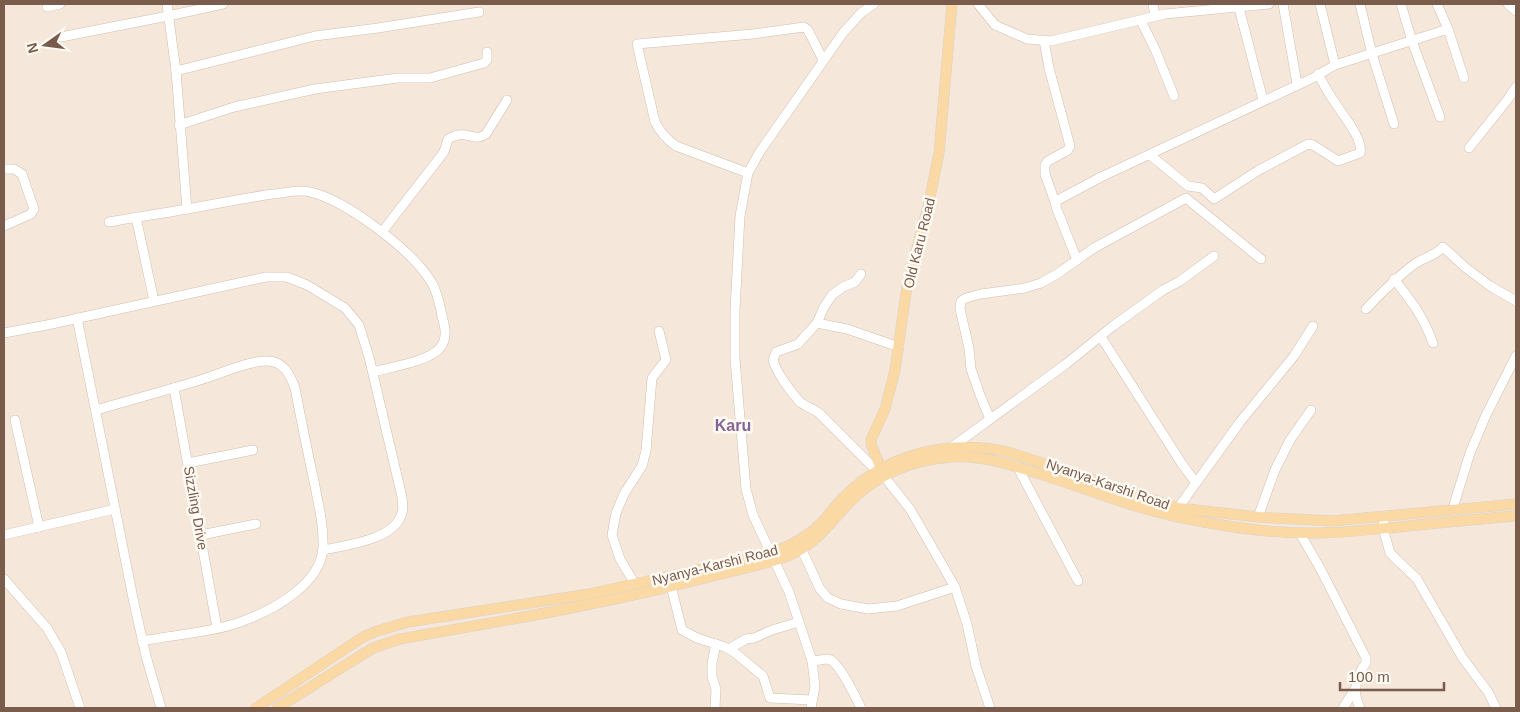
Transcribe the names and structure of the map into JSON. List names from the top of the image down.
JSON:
{
  "streets": {
    "main road": ["Old Karu Road", "Nyanya-Karshi Road"],
    "street": ["Sizzling Drive"]
  },
  "crossings": [
    ["Old Karu Road", "Nyanya-Karshi Road"]
  ],
  "districts": ["Karu"],
  "scale_bar": "100 m",
  "north": "left"
}
